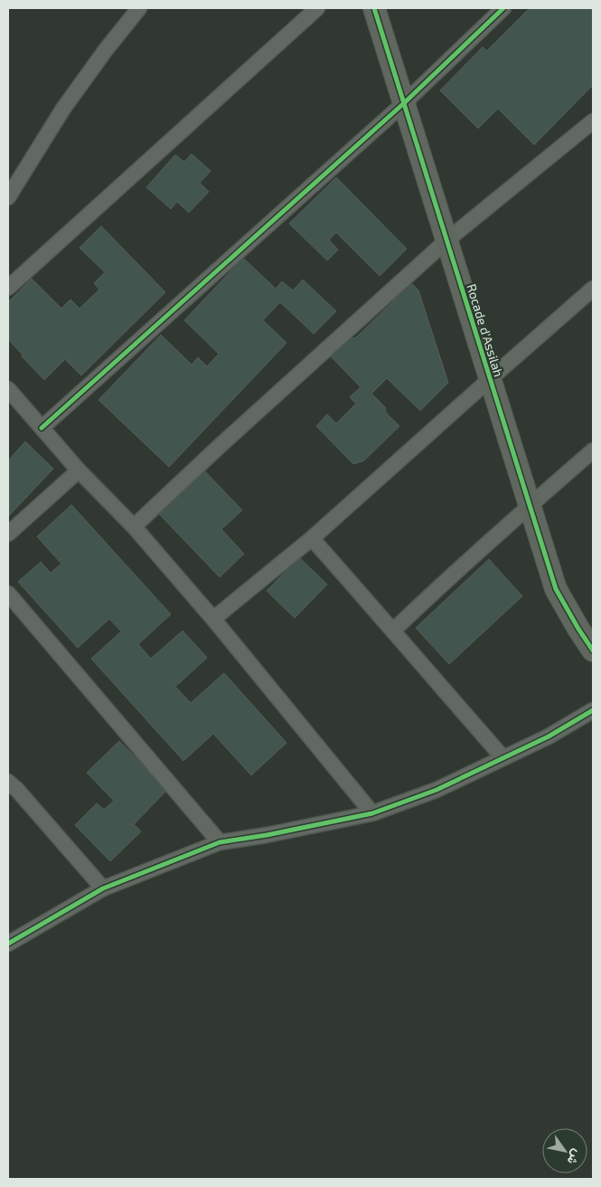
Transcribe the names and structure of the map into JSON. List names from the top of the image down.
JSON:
{
  "streets": {
    "street": ["Rocade d'Assilah"]
  },
  "north": "bottom right"
}
